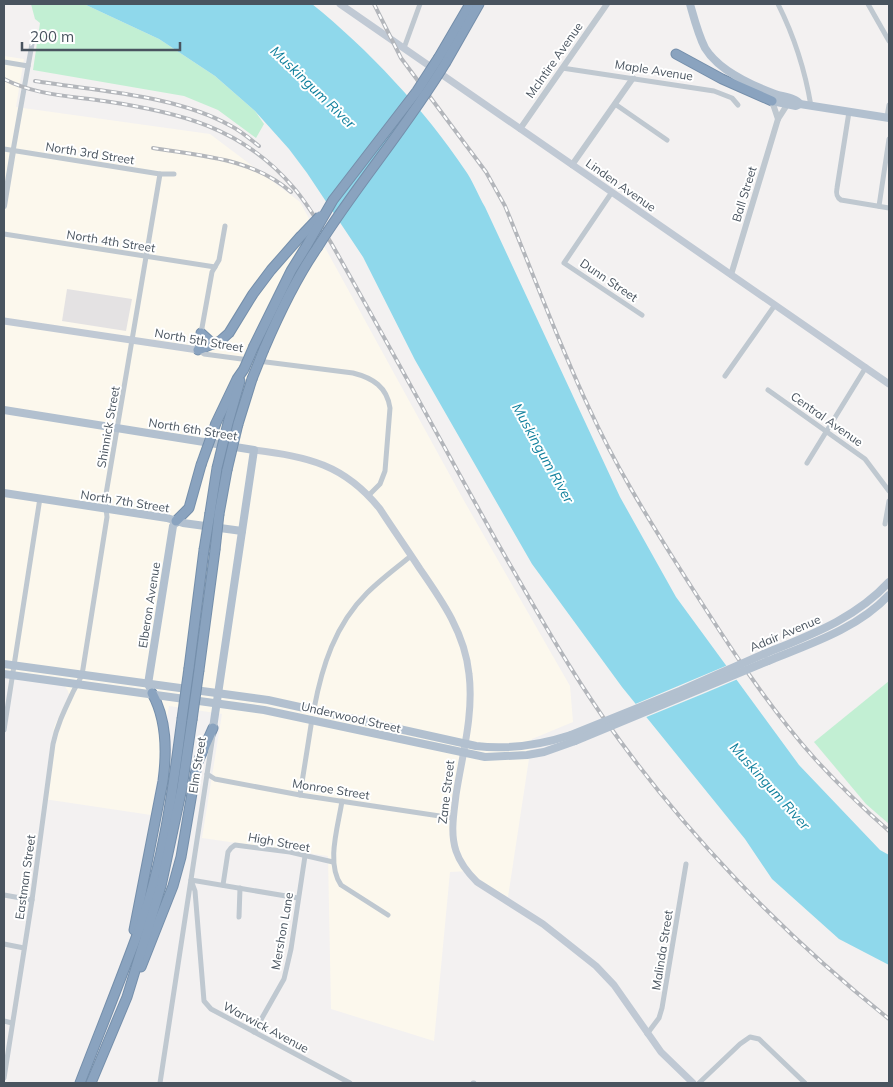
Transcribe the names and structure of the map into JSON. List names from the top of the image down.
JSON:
{
  "streets": {
    "main road": [
      "Linden Avenue",
      "North 5th Street",
      "North 6th Street",
      "North 7th Street",
      "Elberon Avenue",
      "Adair Avenue",
      "Underwood Street",
      "Elm Street",
      "Zane Street"
    ],
    "street": [
      "McIntire Avenue",
      "Maple Avenue",
      "North 3rd Street",
      "Ball Street",
      "North 4th Street",
      "Dunn Street",
      "Central Avenue",
      "Shinnick Street",
      "Monroe Street",
      "High Street",
      "Eastman Street",
      "Mershon Lane",
      "Malinda Street",
      "Warwick Avenue"
    ]
  },
  "crossings": [
    ["McIntire Avenue", "Maple Avenue"],
    ["McIntire Avenue", "Linden Avenue"],
    ["North 3rd Street", "Shinnick Street"],
    ["Linden Avenue", "Ball Street"],
    ["Linden Avenue", "Dunn Street"],
    ["North 4th Street", "Shinnick Street"],
    ["North 5th Street", "Shinnick Street"],
    ["North 5th Street", "North 6th Street"],
    ["North 5th Street", "Zane Street"],
    ["Shinnick Street", "North 6th Street"],
    ["Shinnick Street", "North 7th Street"],
    ["Shinnick Street", "Underwood Street"],
    ["Shinnick Street", "Eastman Street"],
    ["North 6th Street", "Elm Street"],
    ["North 6th Street", "Zane Street"],
    ["North 7th Street", "Elberon Avenue"],
    ["North 7th Street", "Elm Street"],
    ["Elberon Avenue", "Underwood Street"],
    ["Adair Avenue", "Underwood Street"],
    ["Underwood Street", "Elm Street"],
    ["Underwood Street", "Zane Street"],
    ["Underwood Street", "Eastman Street"],
    ["Elm Street", "Monroe Street"],
    ["Elm Street", "Warwick Avenue"],
    ["Monroe Street", "Zane Street"],
    ["Zane Street", "Malinda Street"],
    ["High Street", "Mershon Lane"],
    ["Mershon Lane", "Warwick Avenue"]
  ],
  "water": ["Muskingum River"],
  "scale_bar": "200 m"
}
